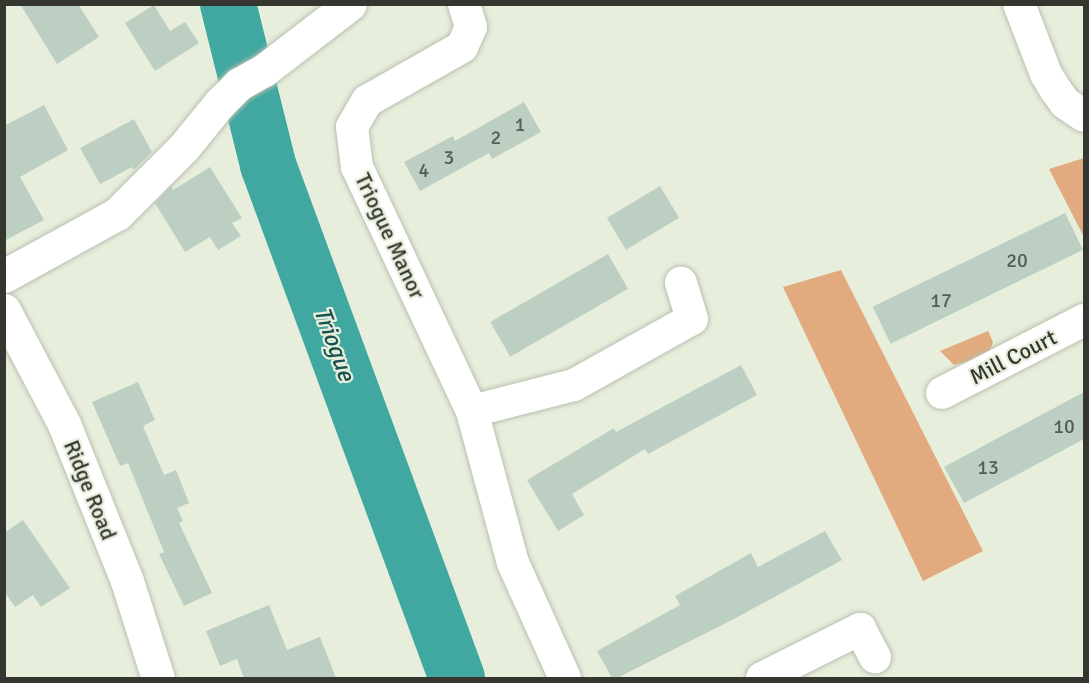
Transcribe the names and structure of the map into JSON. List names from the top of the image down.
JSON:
{
  "streets": {
    "street": ["Triogue Manor", "Mill Court", "Ridge Road"]
  },
  "water": ["Triogue"],
  "house_numbers": [
    "1",
    "2",
    "3",
    "4",
    "20",
    "17",
    "10",
    "13"
  ]
}
